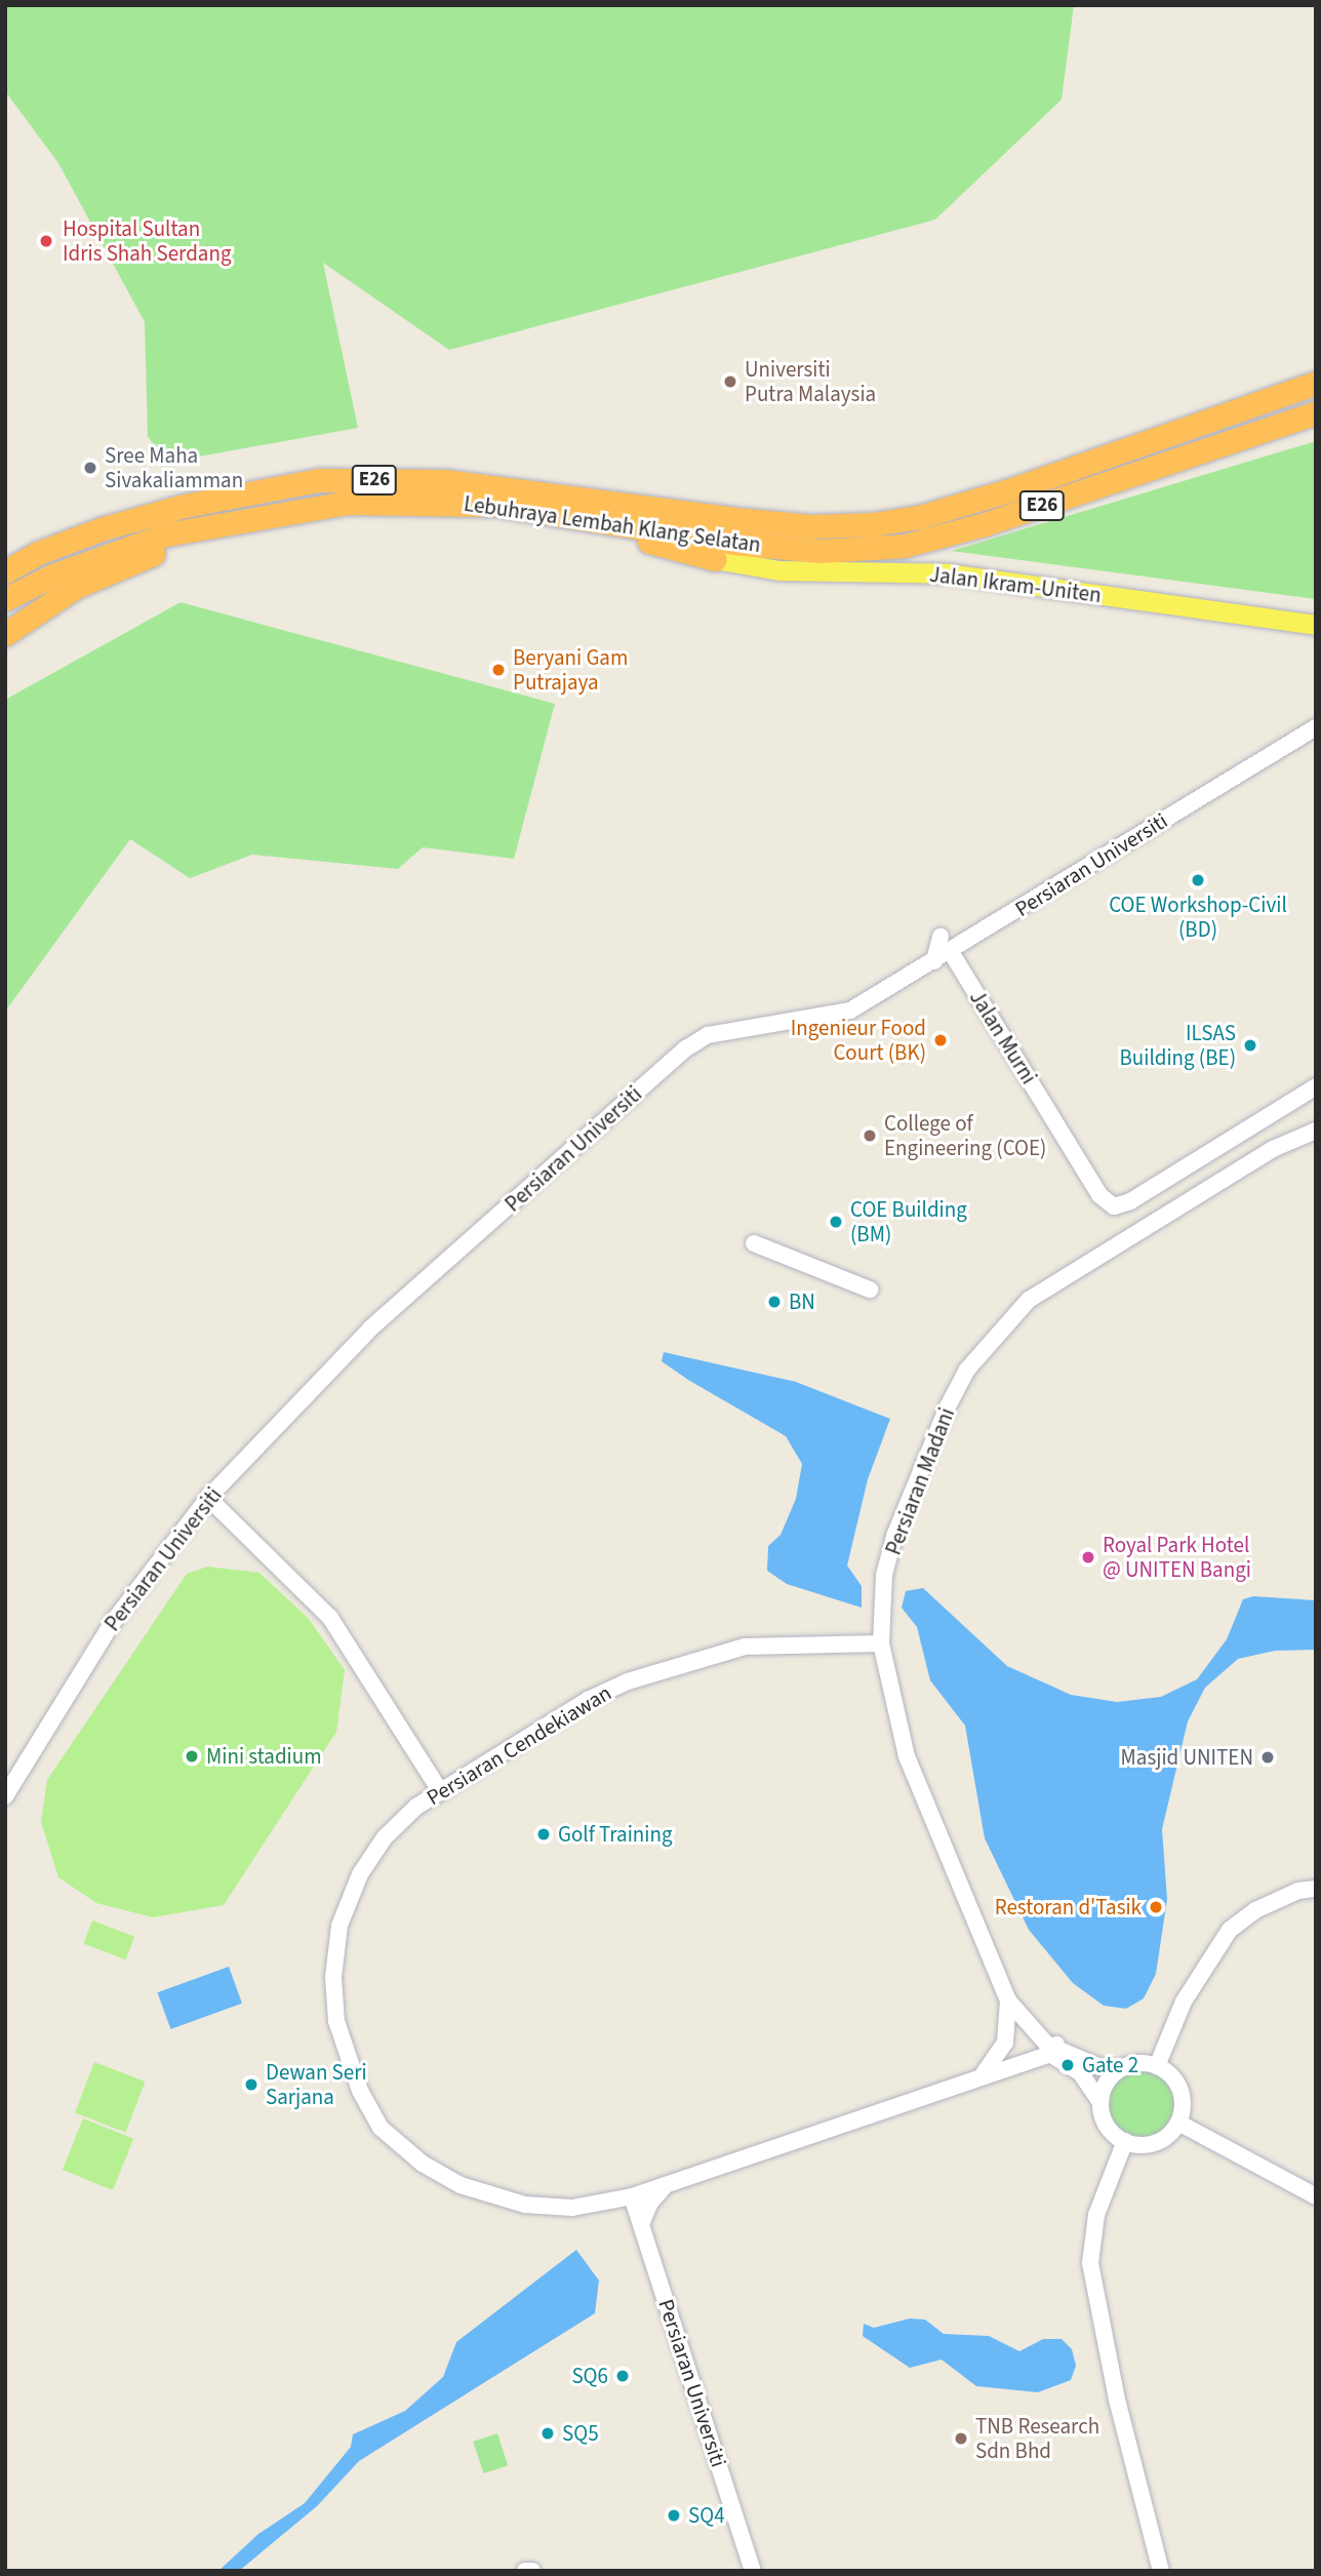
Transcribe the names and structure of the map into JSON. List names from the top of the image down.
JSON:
{
  "streets": {
    "highway": ["E26", "Lebuhraya Lembah Klang Selatan"],
    "main road": ["Jalan Ikram-Uniten"],
    "street": [
      "Persiaran Universiti",
      "Jalan Murni",
      "Persiaran Madani",
      "Persiaran Cendekiawan"
    ]
  },
  "crossings": [
    ["Persiaran Universiti", "Jalan Murni"],
    ["Persiaran Universiti", "Persiaran Cendekiawan"],
    ["Persiaran Madani", "Persiaran Cendekiawan"]
  ],
  "places": [
    "Hospital Sultan Idris Shah Serdang",
    "Universiti Putra Malaysia",
    "Sree Maha Sivakaliamman",
    "Beryani Gam Putrajaya",
    "COE Workshop-Civil (BD)",
    "Ingenieur Food Court (BK)",
    "ILSAS Building (BE)",
    "College of Engineering (COE)",
    "COE Building (BM)",
    "BN",
    "Royal Park Hotel @ UNITEN Bangi",
    "Mini stadium",
    "Masjid UNITEN",
    "Golf Training",
    "Restoran d'Tasik",
    "Gate 2",
    "Dewan Seri Sarjana",
    "SQ6",
    "SQ5",
    "TNB Research Sdn Bhd",
    "SQ4"
  ]
}
